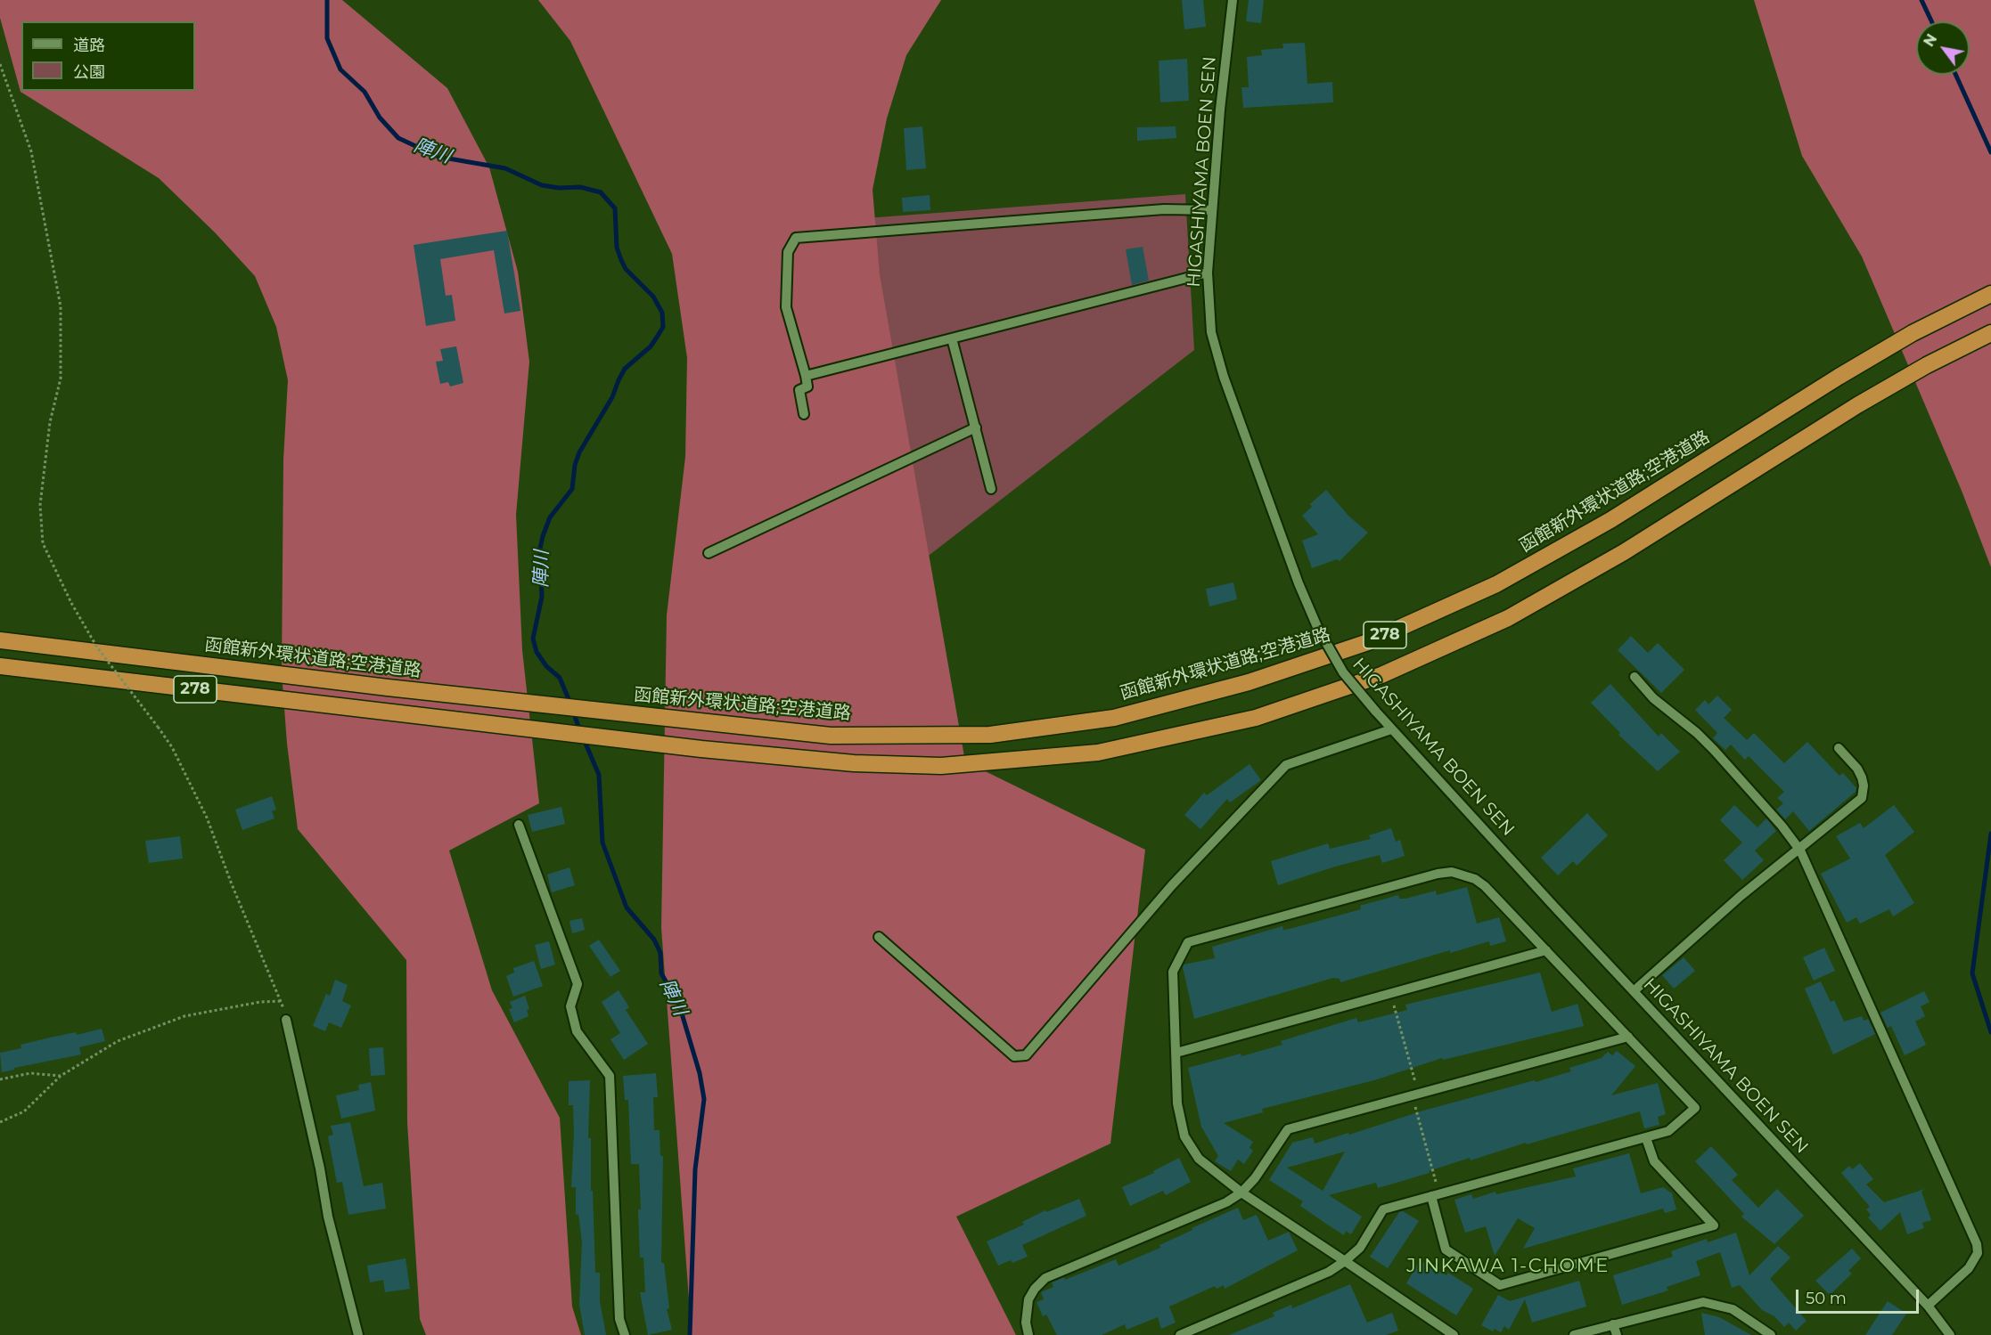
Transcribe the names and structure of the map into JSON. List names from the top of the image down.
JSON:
{
  "streets": {
    "highway": ["函館新外環状道路;空港道路", "278"],
    "street": ["HIGASHIYAMA BOEN SEN"]
  },
  "districts": ["JINKAWA 1-CHOME"],
  "water": ["陣川"],
  "legend": ["道路", "公園"],
  "scale_bar": "50 m",
  "north": "top left"
}
